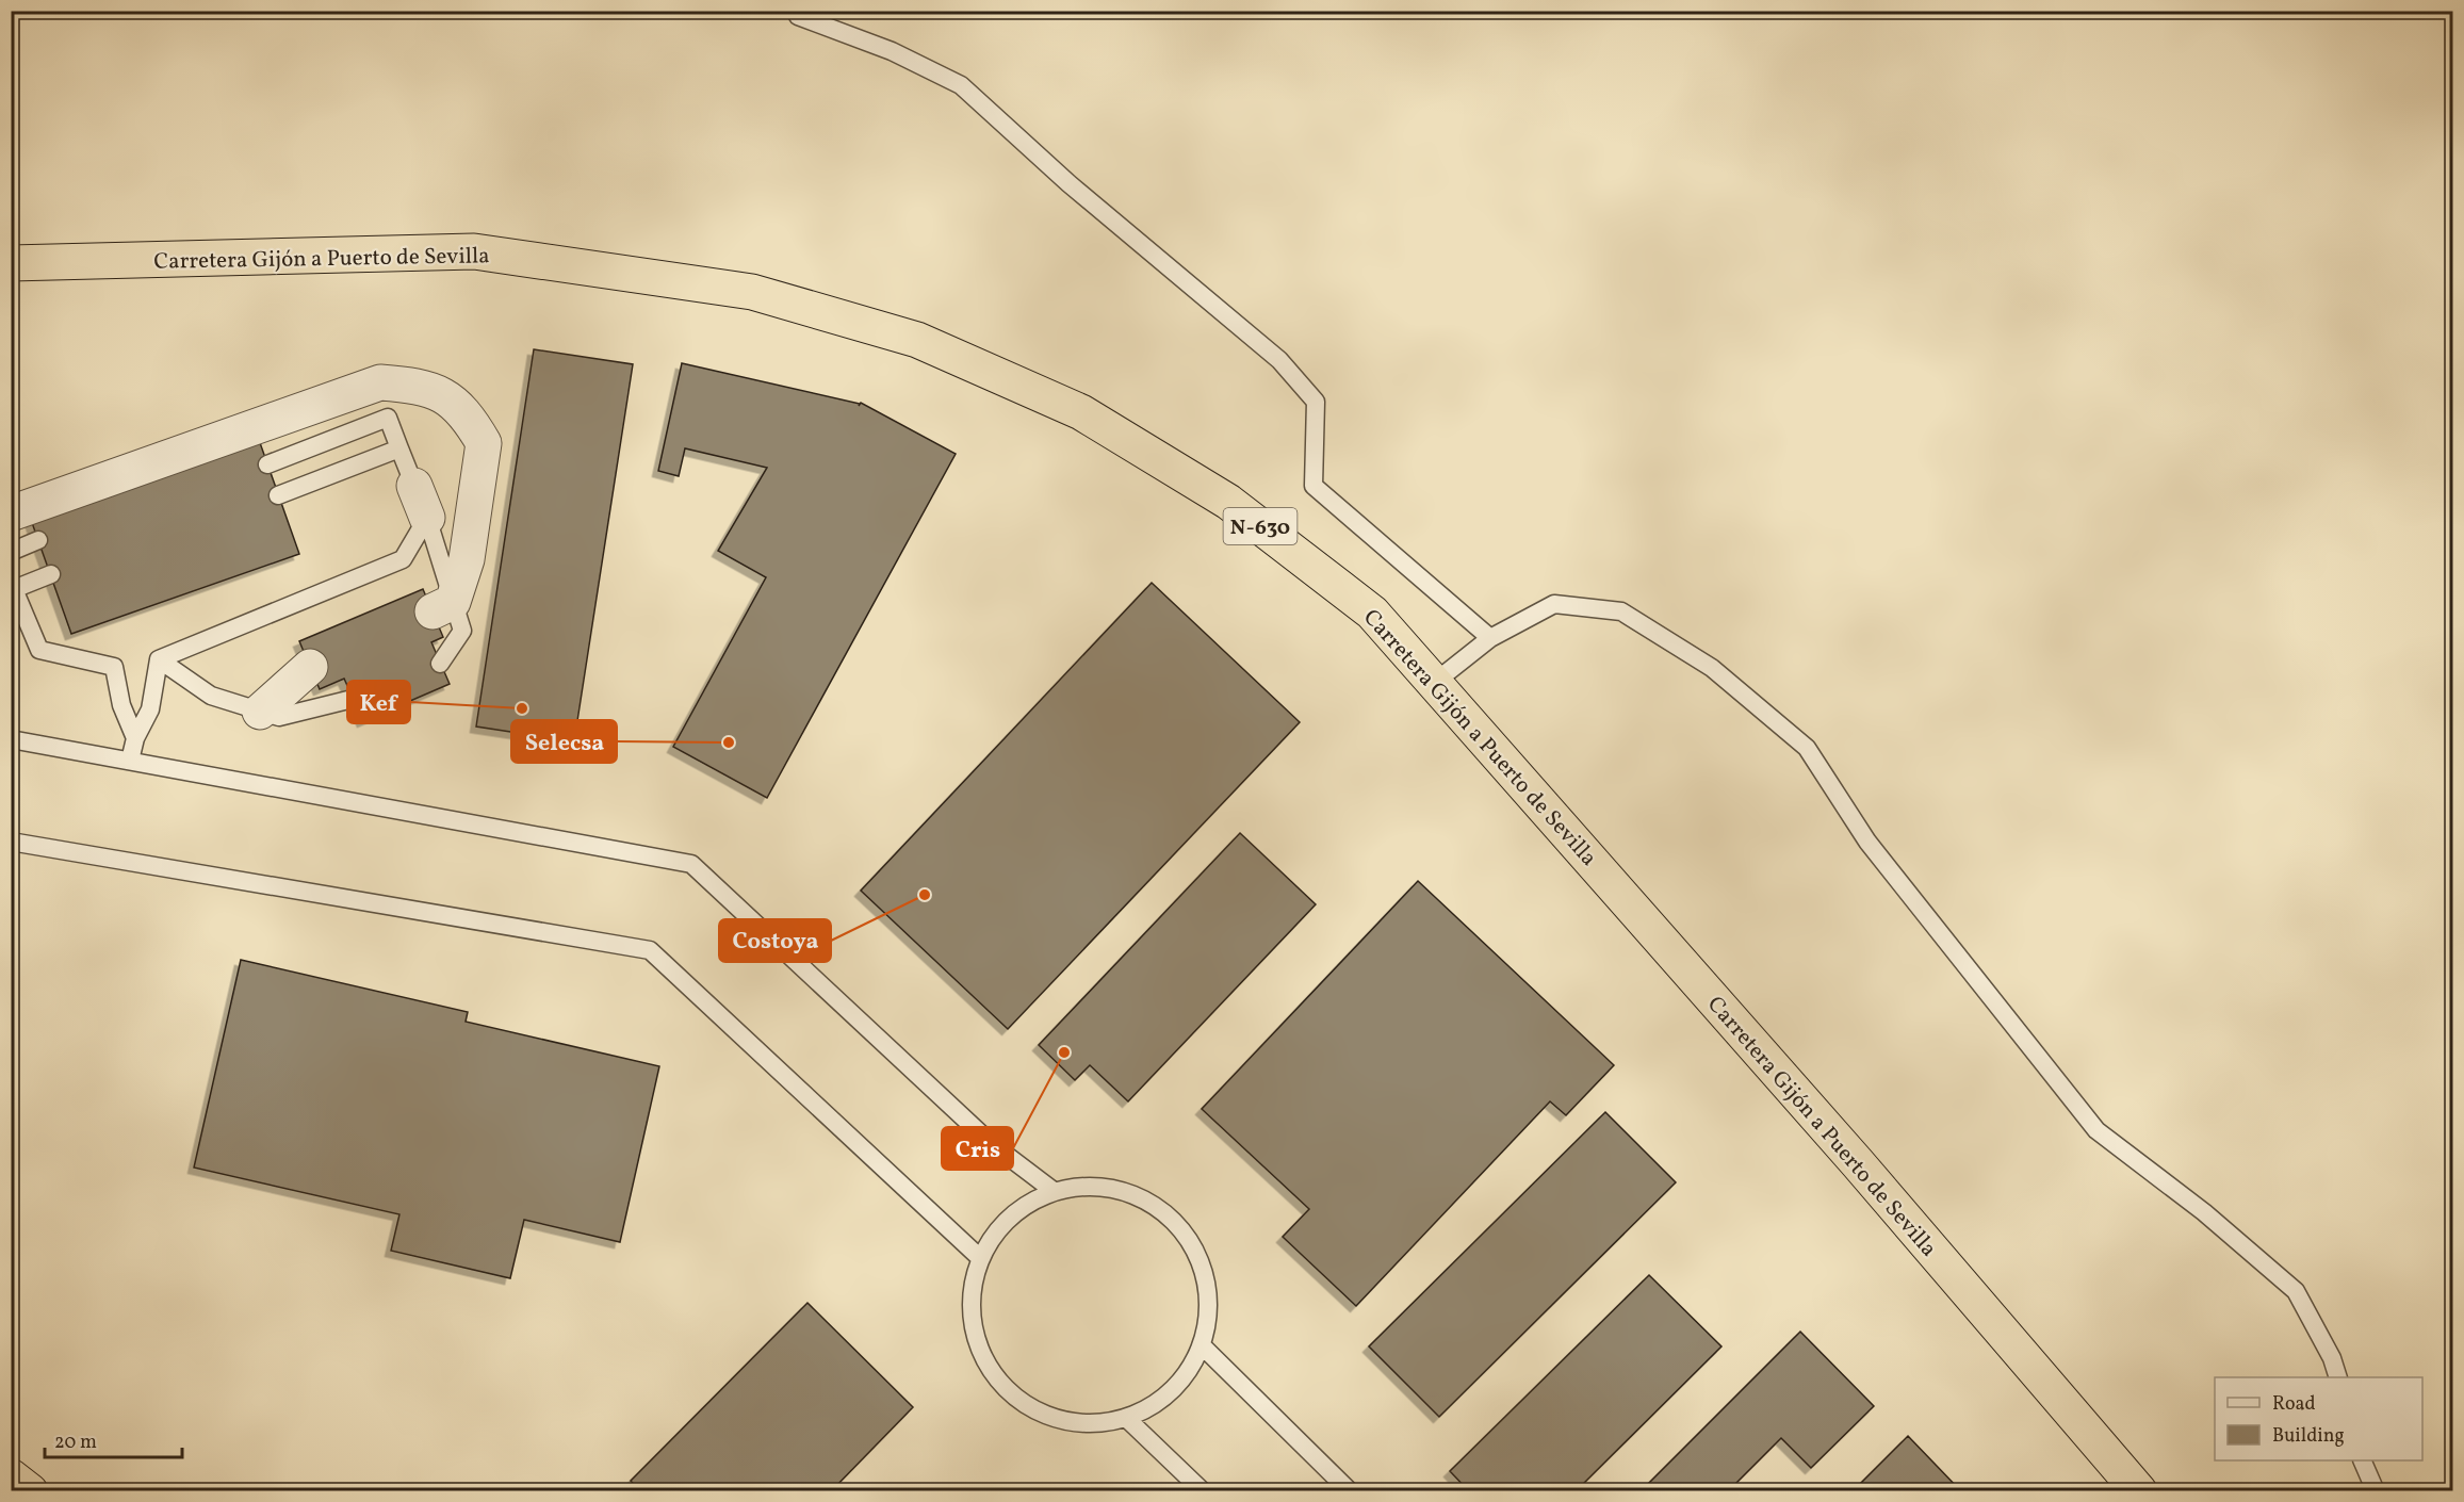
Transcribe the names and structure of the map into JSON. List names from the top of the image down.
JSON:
{
  "streets": {
    "highway": ["Carretera Gijón a Puerto de Sevilla", "N-630"]
  },
  "places": [
    "Kef",
    "Selecsa",
    "Costoya",
    "Cris"
  ],
  "legend": ["Road", "Building"],
  "scale_bar": "20 m"
}
